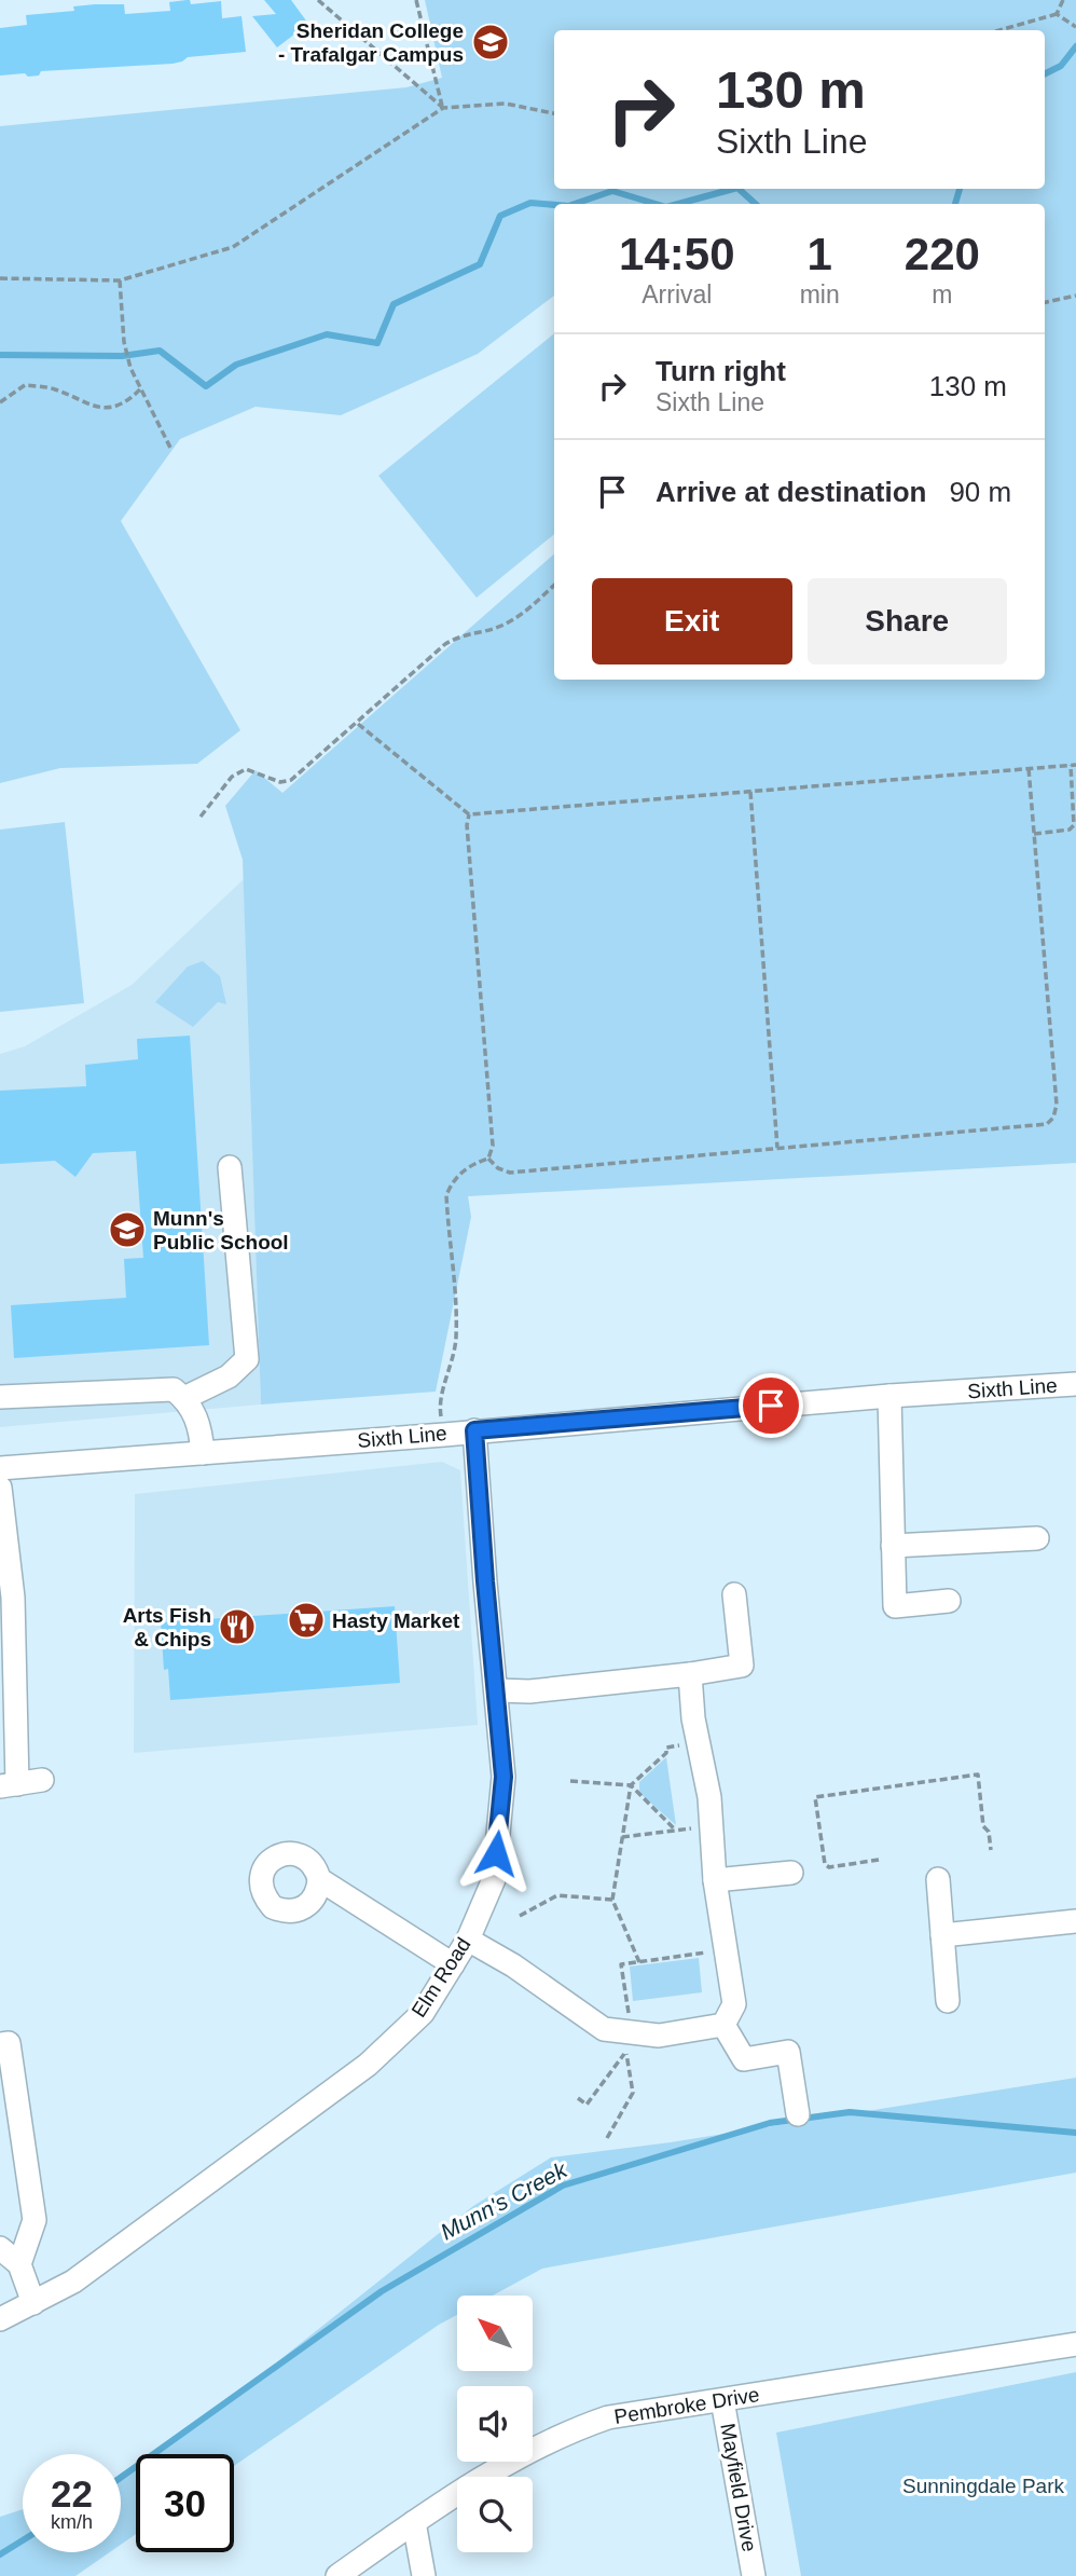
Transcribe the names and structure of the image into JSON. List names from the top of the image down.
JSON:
{
  "streets": {
    "street": [
      "Sixth Line",
      "Elm Road",
      "Pembroke Drive",
      "Mayfield Drive"
    ]
  },
  "crossings": [
    ["Sixth Line", "Elm Road"],
    ["Pembroke Drive", "Mayfield Drive"]
  ],
  "water": ["Munn's Creek"],
  "parks": ["Sunningdale Park"],
  "places": {
    "school or university": ["Sheridan College - Trafalgar Campus", "Munn's Public School"],
    "supermarket": ["Hasty Market"],
    "restaurant": ["Arts Fish & Chips"]
  },
  "north": "top left",
  "page": {
    "turn": ["130 m", "Sixth Line"],
    "eta": [
      "14:50",
      "Arrival",
      "1",
      "min",
      "220",
      "m"
    ],
    "list": [
      {
        "name": "Turn right",
        "note": "Sixth Line",
        "value": "130 m"
      },
      {
        "name": "Arrive at destination",
        "value": "90 m"
      }
    ],
    "buttons": ["Exit", "Share"],
    "speed": "22 km/h",
    "limit": "30"
  }
}
